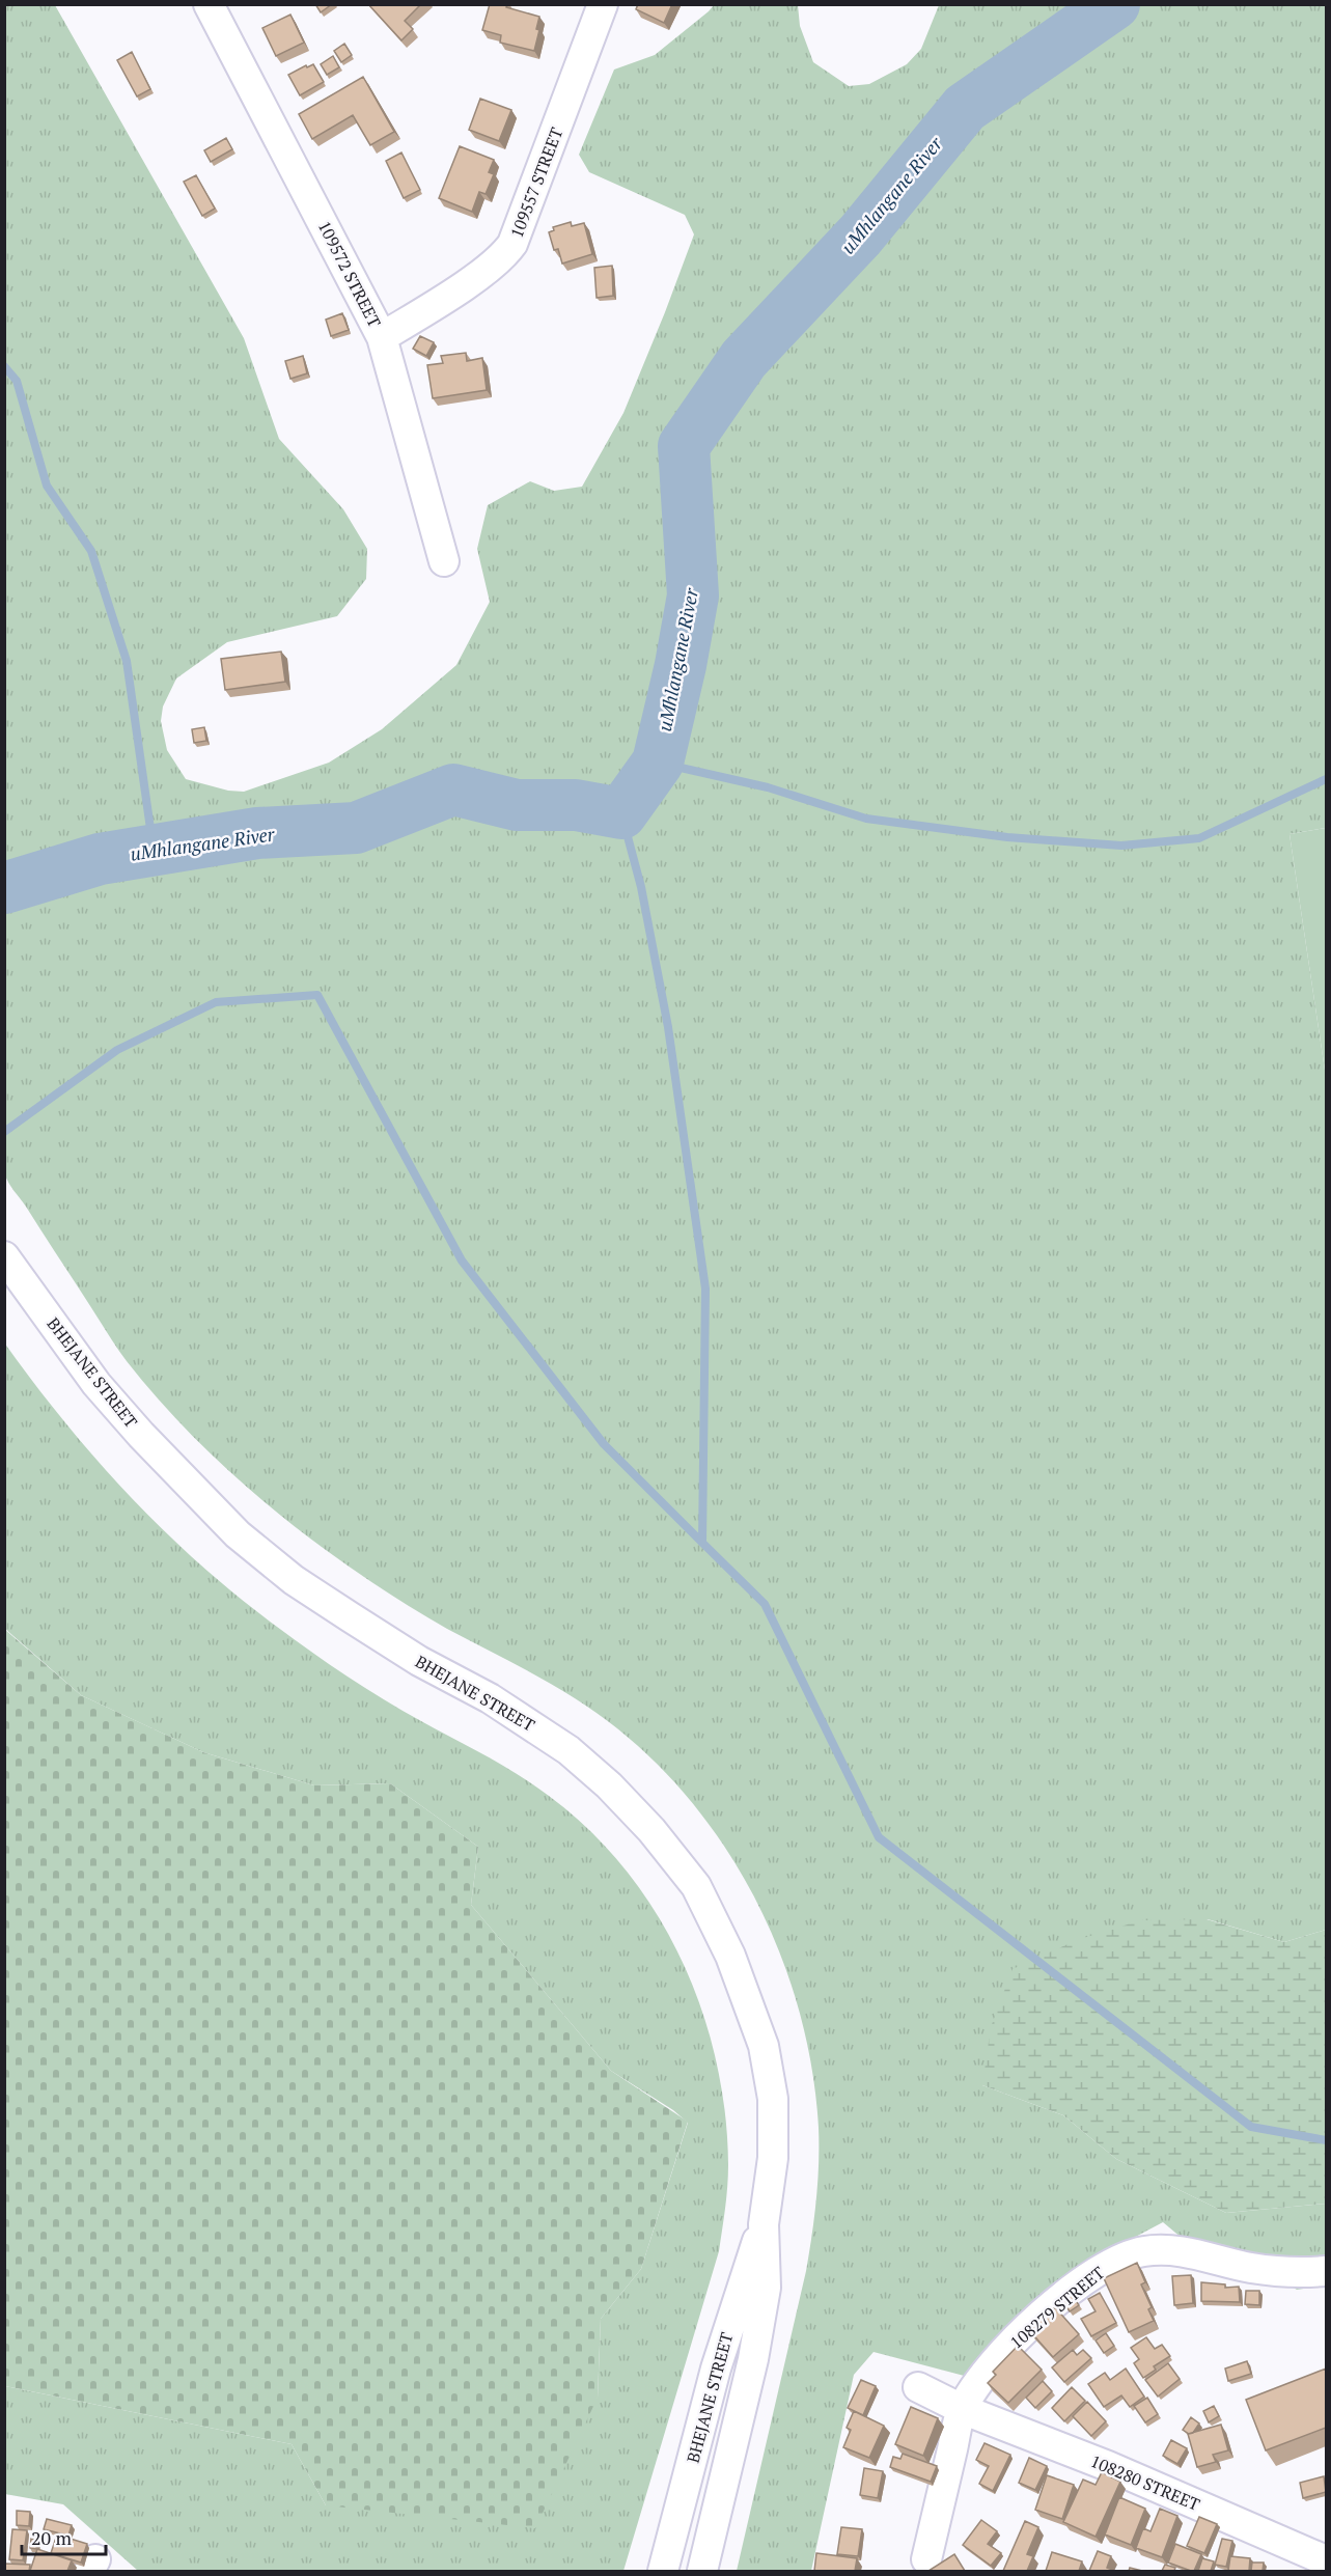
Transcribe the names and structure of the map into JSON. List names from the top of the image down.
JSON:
{
  "streets": {
    "street": [
      "109557 STREET",
      "109572 STREET",
      "BHEJANE STREET",
      "108279 STREET",
      "108280 STREET"
    ]
  },
  "crossings": [
    ["109557 STREET", "109572 STREET"],
    ["108279 STREET", "108280 STREET"]
  ],
  "water": ["uMhlangane River"],
  "scale_bar": "20 m"
}
